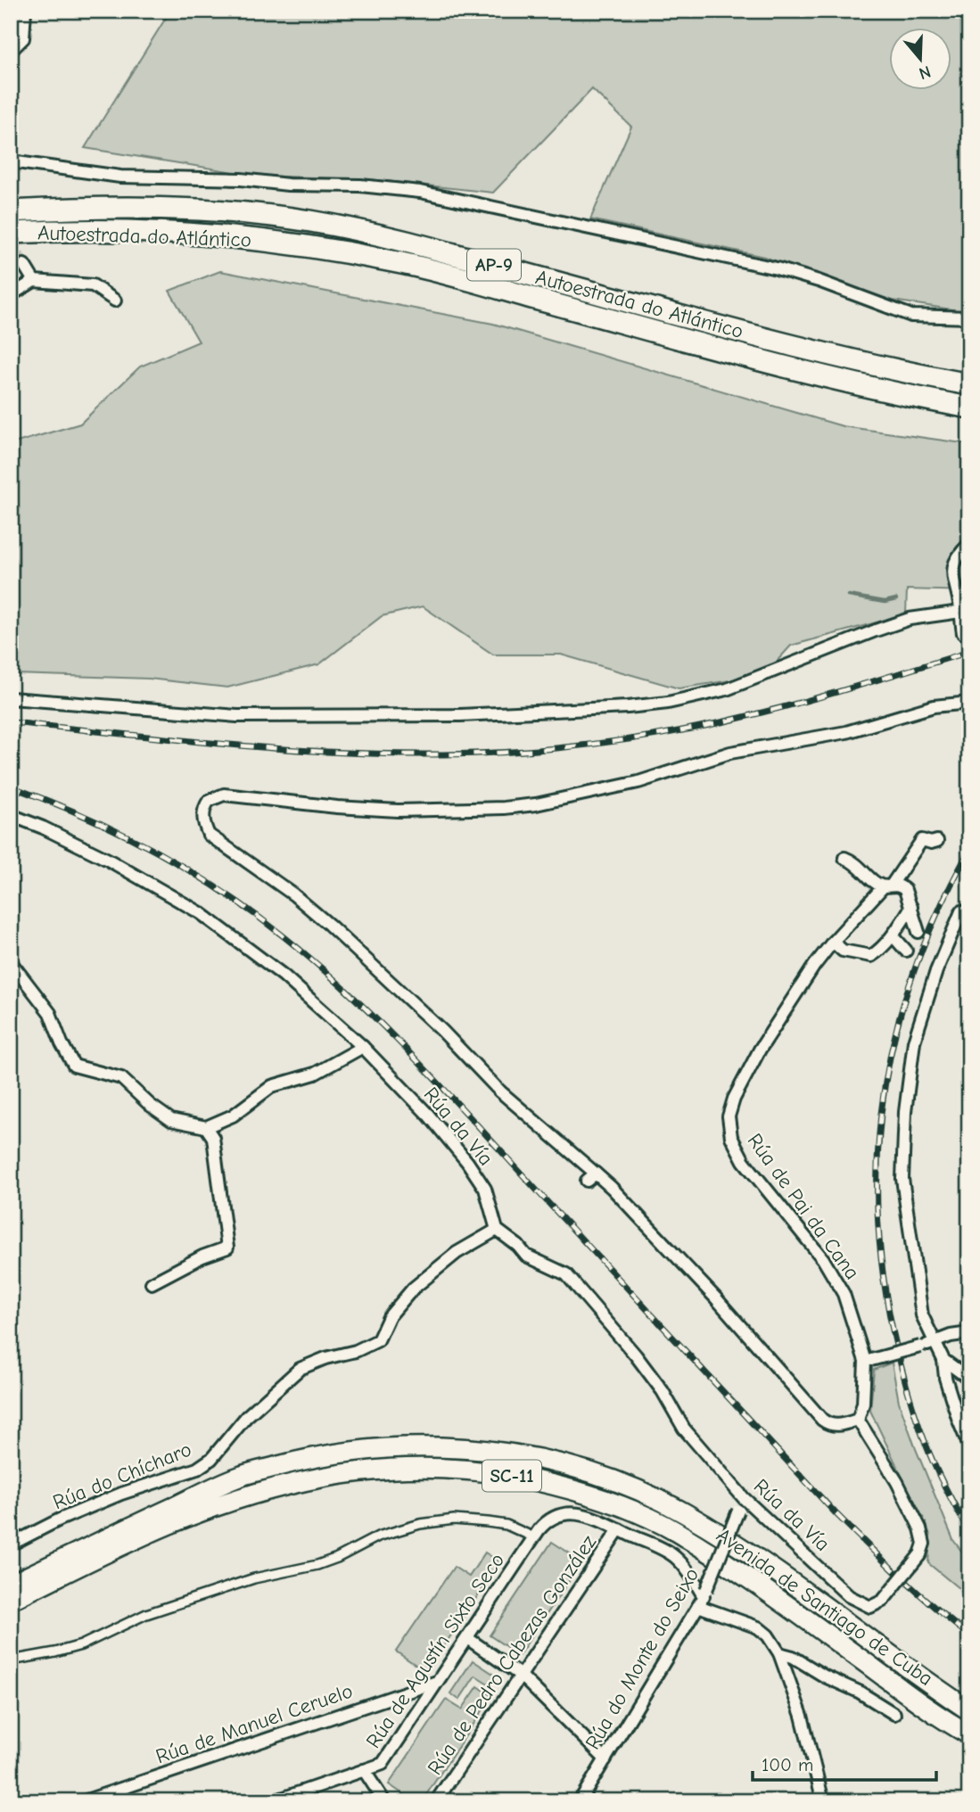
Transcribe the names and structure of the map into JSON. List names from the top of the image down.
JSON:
{
  "streets": {
    "highway": [
      "Autoestrada do Atlántico",
      "AP-9",
      "SC-11",
      "Avenida de Santiago de Cuba"
    ],
    "street": [
      "Rúa da Vía",
      "Rúa de Pai da Cana",
      "Rúa do Chícharo",
      "Rúa de Agustín Sixto Seco",
      "Rúa de Pedro Cabezas González",
      "Rúa do Monte do Seixo",
      "Rúa de Manuel Ceruelo"
    ]
  },
  "crossings": [
    ["Rúa da Vía", "Rúa de Pai da Cana"],
    ["Rúa da Vía", "Rúa do Chícharo"],
    ["Rúa da Vía", "Rúa do Monte do Seixo"],
    ["Rúa de Agustín Sixto Seco", "Rúa de Pedro Cabezas González"],
    ["Rúa de Agustín Sixto Seco", "Rúa de Manuel Ceruelo"]
  ],
  "scale_bar": "100 m",
  "north": "bottom"
}
